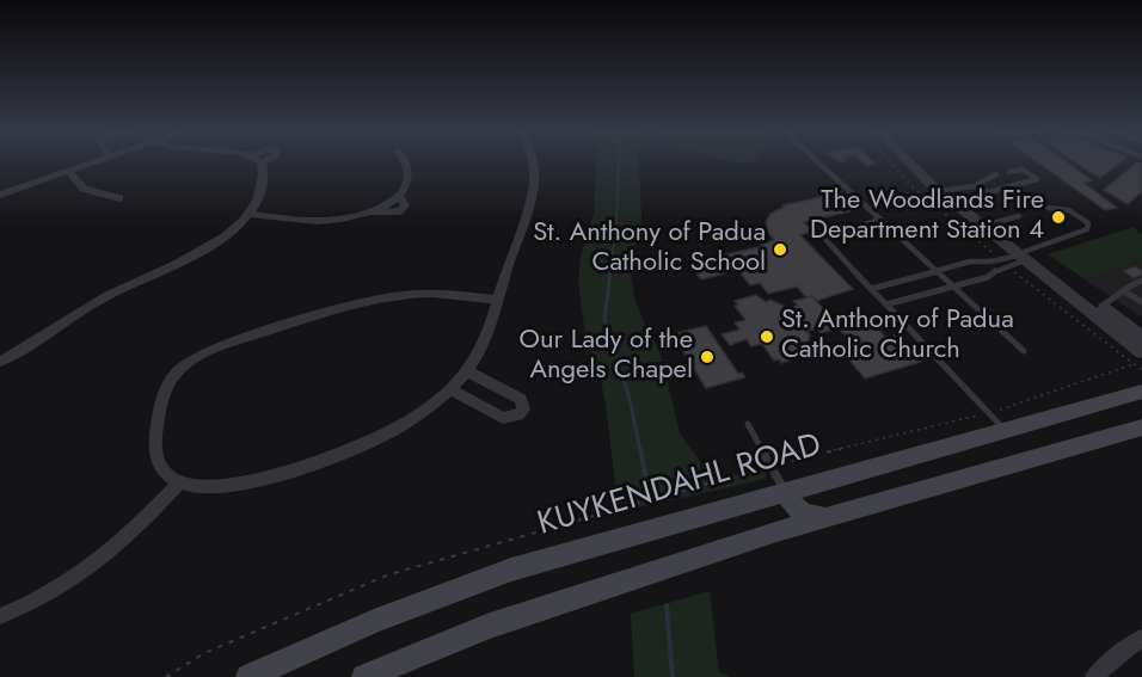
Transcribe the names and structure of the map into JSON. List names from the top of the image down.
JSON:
{
  "streets": {
    "main road": ["KUYKENDAHL ROAD"]
  },
  "places": [
    "The Woodlands Fire Department Station 4",
    "St. Anthony of Padua Catholic School",
    "St. Anthony of Padua Catholic Church",
    "Our Lady of the Angels Chapel"
  ]
}
